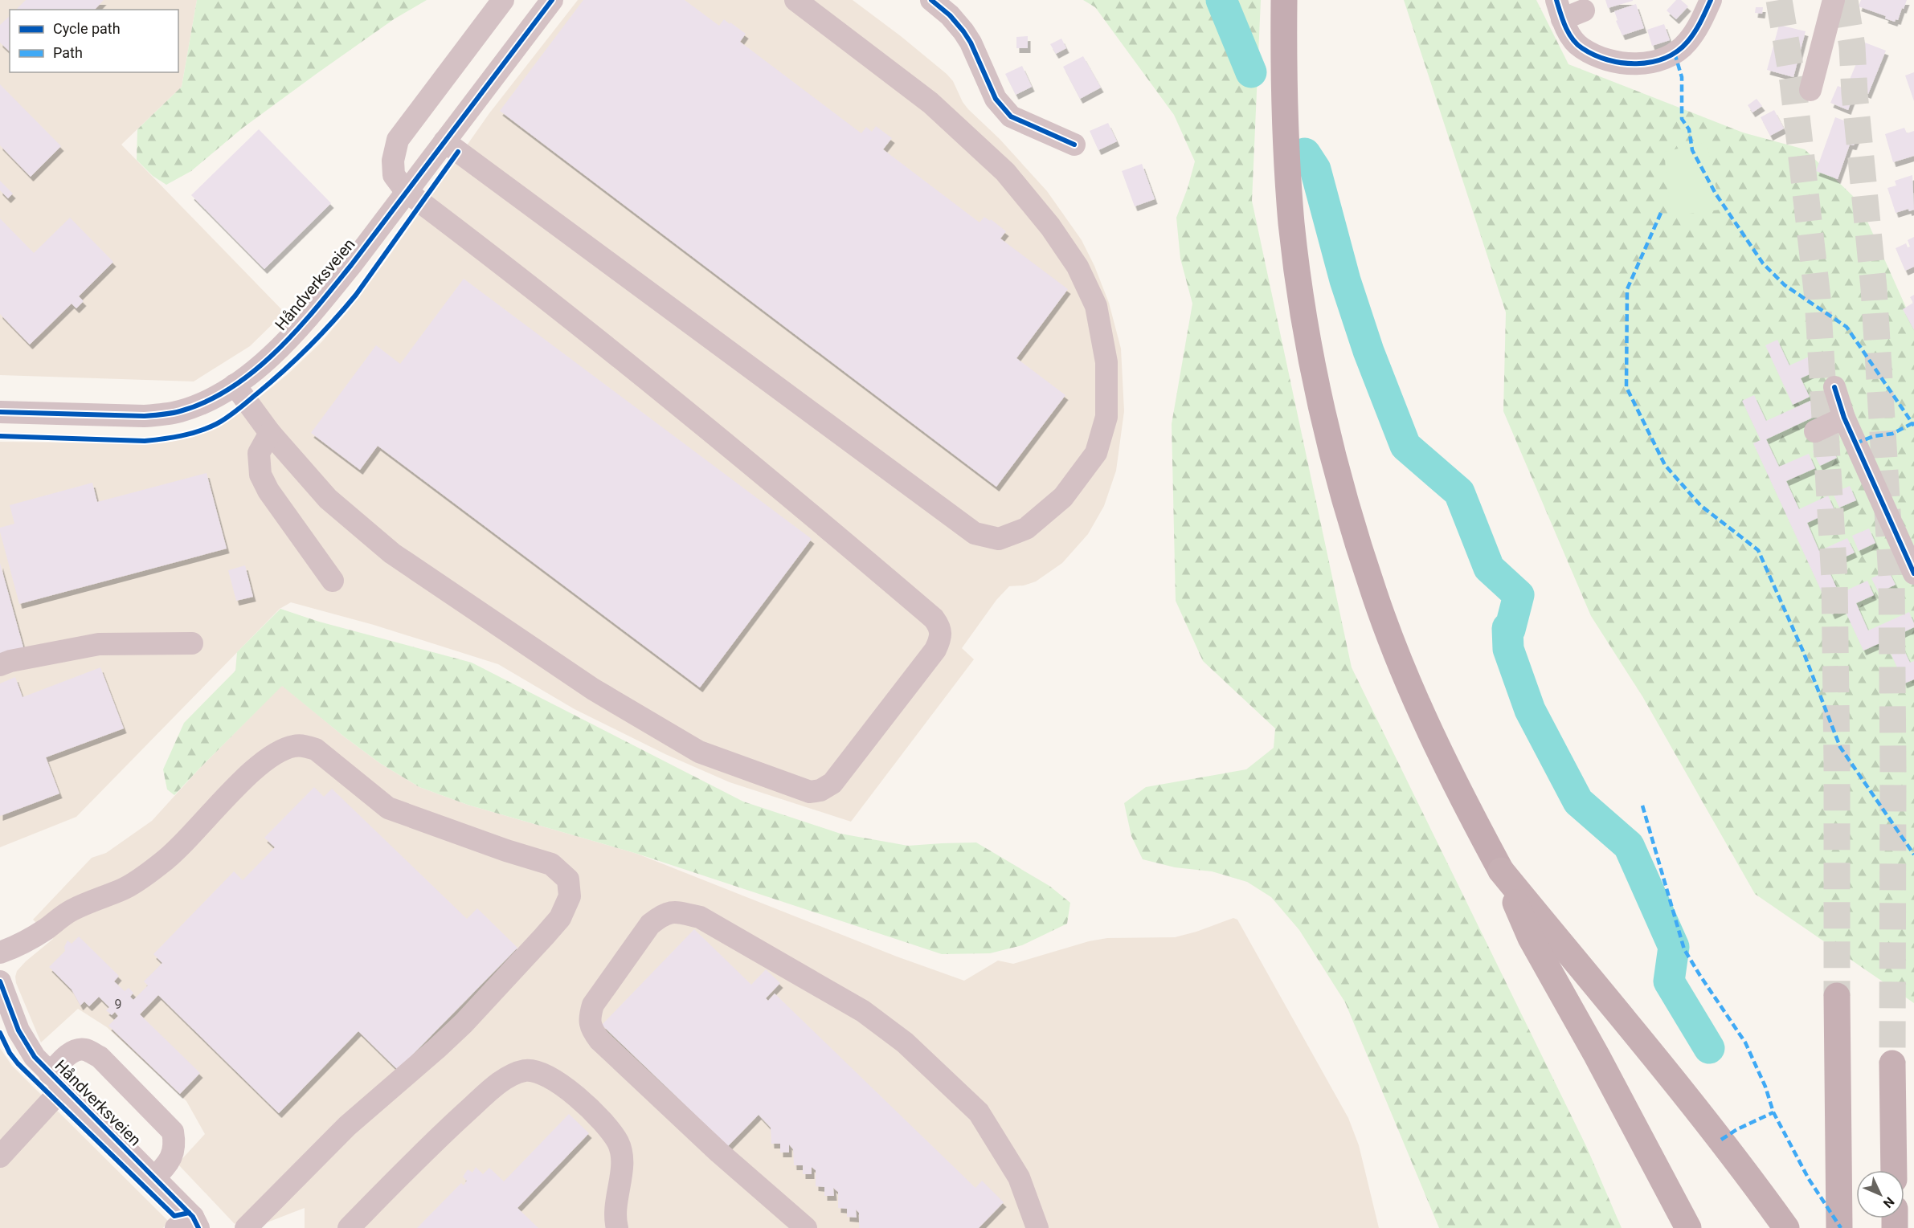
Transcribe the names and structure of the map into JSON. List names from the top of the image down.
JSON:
{
  "streets": {
    "street": ["Håndverksveien"]
  },
  "house_numbers": ["9"],
  "legend": ["Cycle path", "Path"],
  "north": "bottom right"
}
